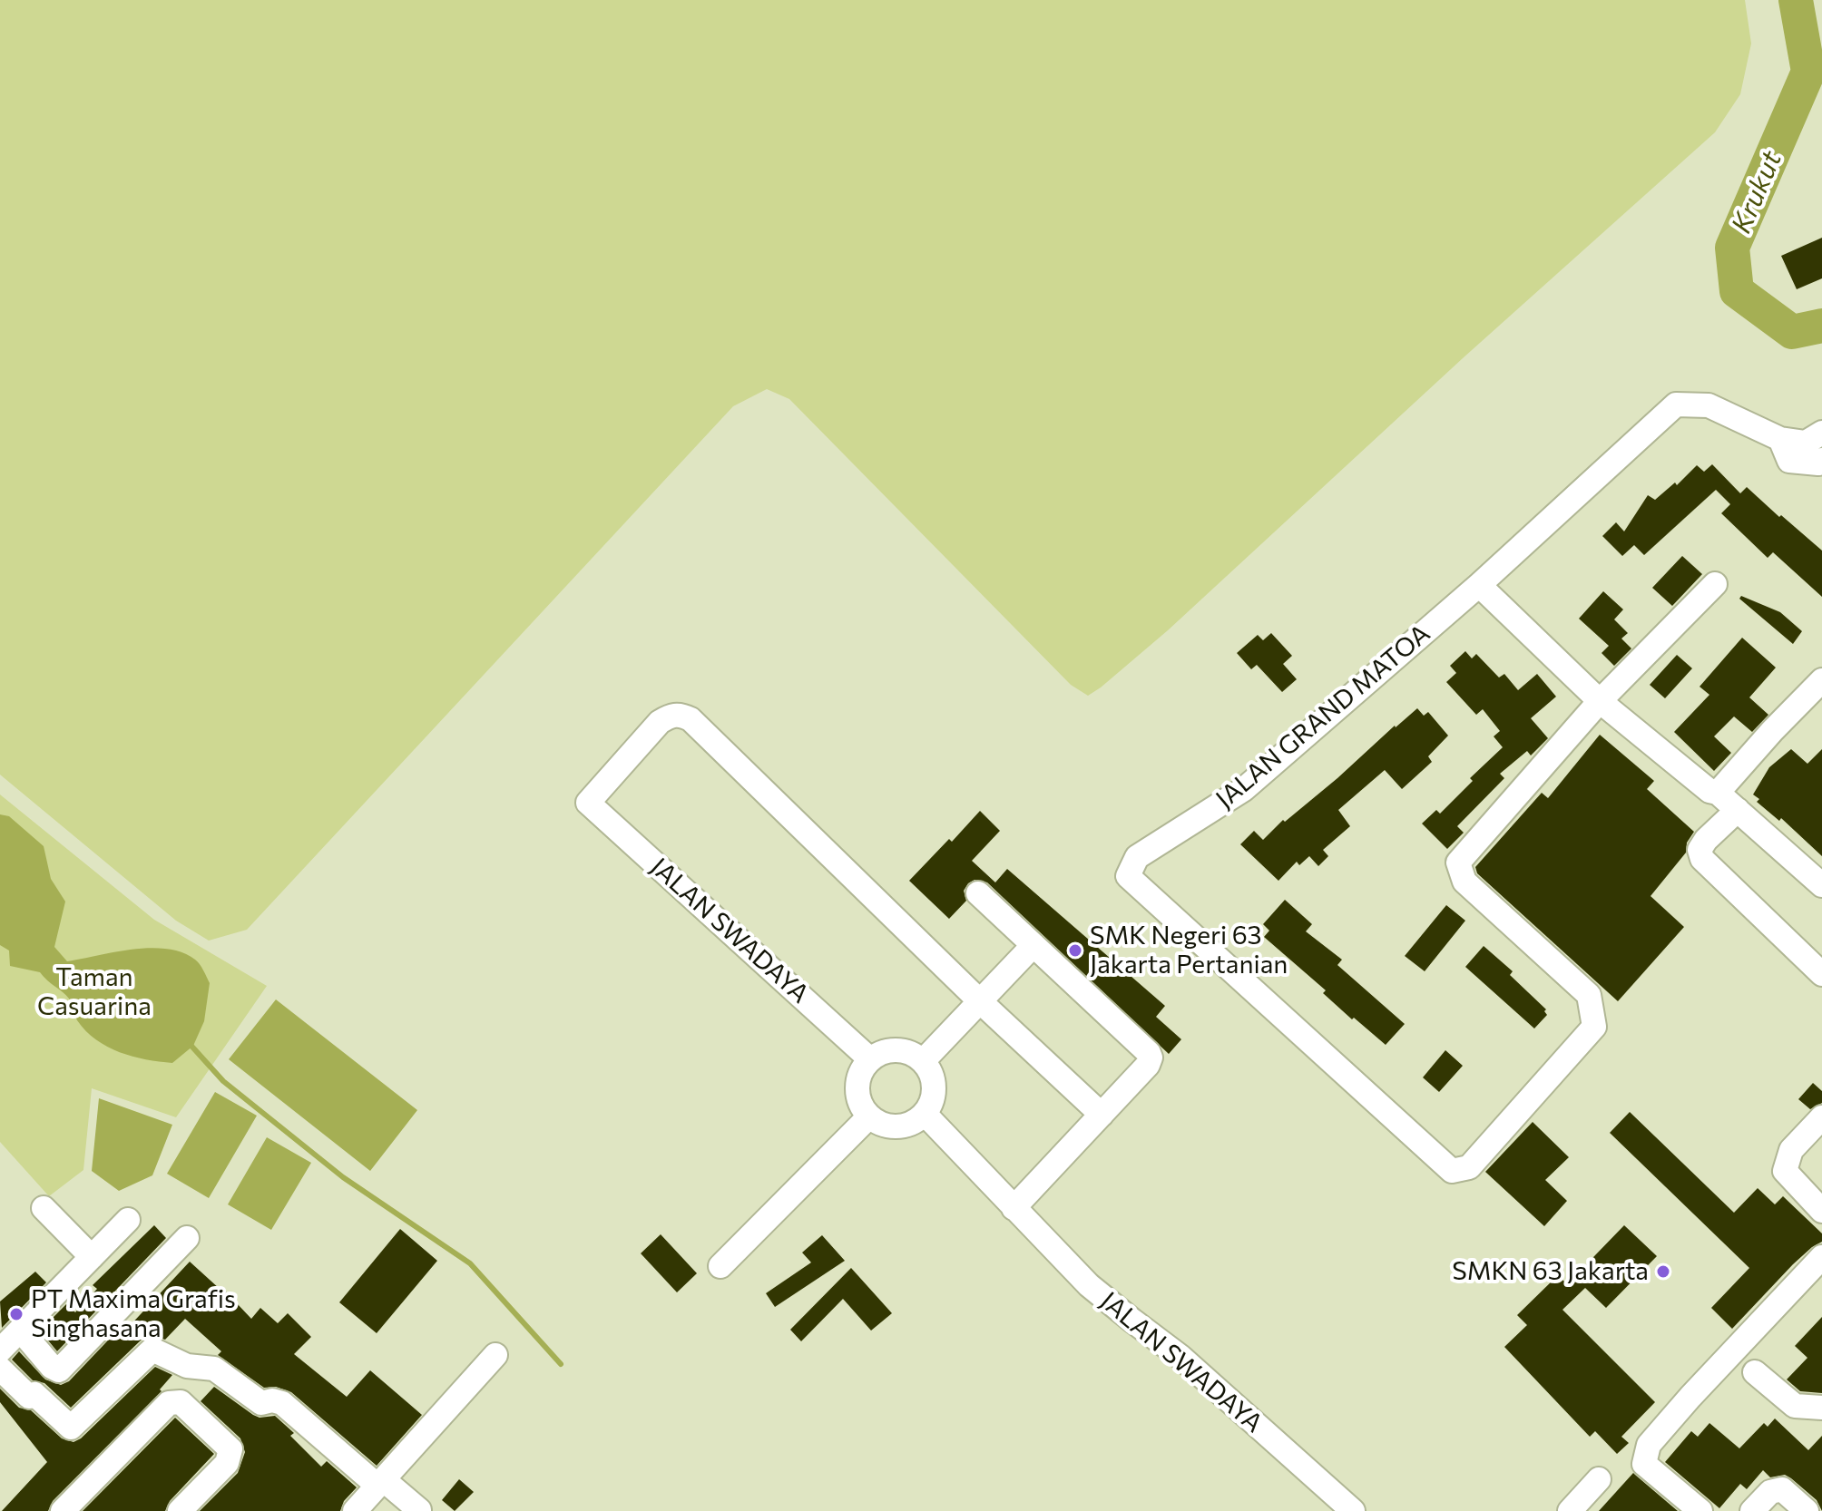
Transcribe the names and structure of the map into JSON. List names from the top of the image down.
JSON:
{
  "streets": {
    "street": ["JALAN GRAND MATOA", "JALAN SWADAYA"]
  },
  "water": ["Krukut"],
  "parks": ["Taman Casuarina"],
  "places": ["SMK Negeri 63 Jakarta Pertanian", "SMKN 63 Jakarta", "PT Maxima Grafis Singhasana"]
}
